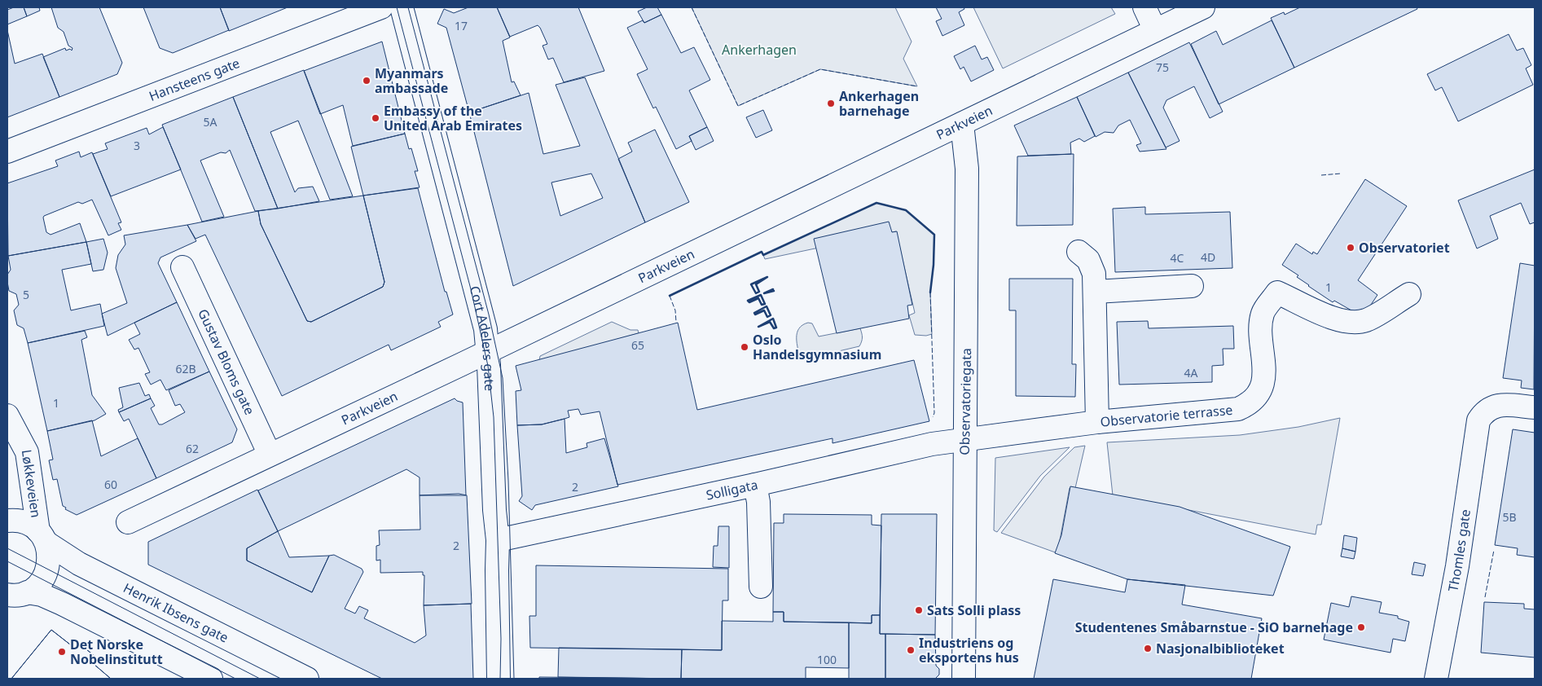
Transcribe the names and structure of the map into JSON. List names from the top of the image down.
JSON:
{
  "streets": {
    "street": [
      "Hansteens gate",
      "Parkveien",
      "Cort Adelers gate",
      "Gustav Bloms gate",
      "Observatoriegata",
      "Observatorie terrasse",
      "Løkkeveien",
      "Solligata",
      "Thomles gate",
      "Henrik Ibsens gate"
    ]
  },
  "crossings": [
    ["Parkveien", "Cort Adelers gate"],
    ["Parkveien", "Gustav Bloms gate"],
    ["Parkveien", "Observatoriegata"],
    ["Cort Adelers gate", "Solligata"],
    ["Observatoriegata", "Observatorie terrasse"],
    ["Observatoriegata", "Solligata"],
    ["Observatorie terrasse", "Solligata"],
    ["Løkkeveien", "Henrik Ibsens gate"]
  ],
  "parks": ["Ankerhagen"],
  "places": [
    "Myanmars ambassade",
    "Ankerhagen barnehage",
    "Embassy of the United Arab Emirates",
    "Observatoriet",
    "Oslo Handelsgymnasium",
    "Sats Solli plass",
    "Studentenes Småbarnstue - SiO barnehage",
    "Nasjonalbiblioteket",
    "Industriens og eksportens hus",
    "Det Norske Nobelinstitutt"
  ],
  "house_numbers": [
    "17",
    "75",
    "5A",
    "3",
    "4D",
    "4C",
    "1",
    "5",
    "65",
    "62B",
    "4A",
    "1",
    "62",
    "60",
    "2",
    "5B",
    "2",
    "100"
  ]
}
